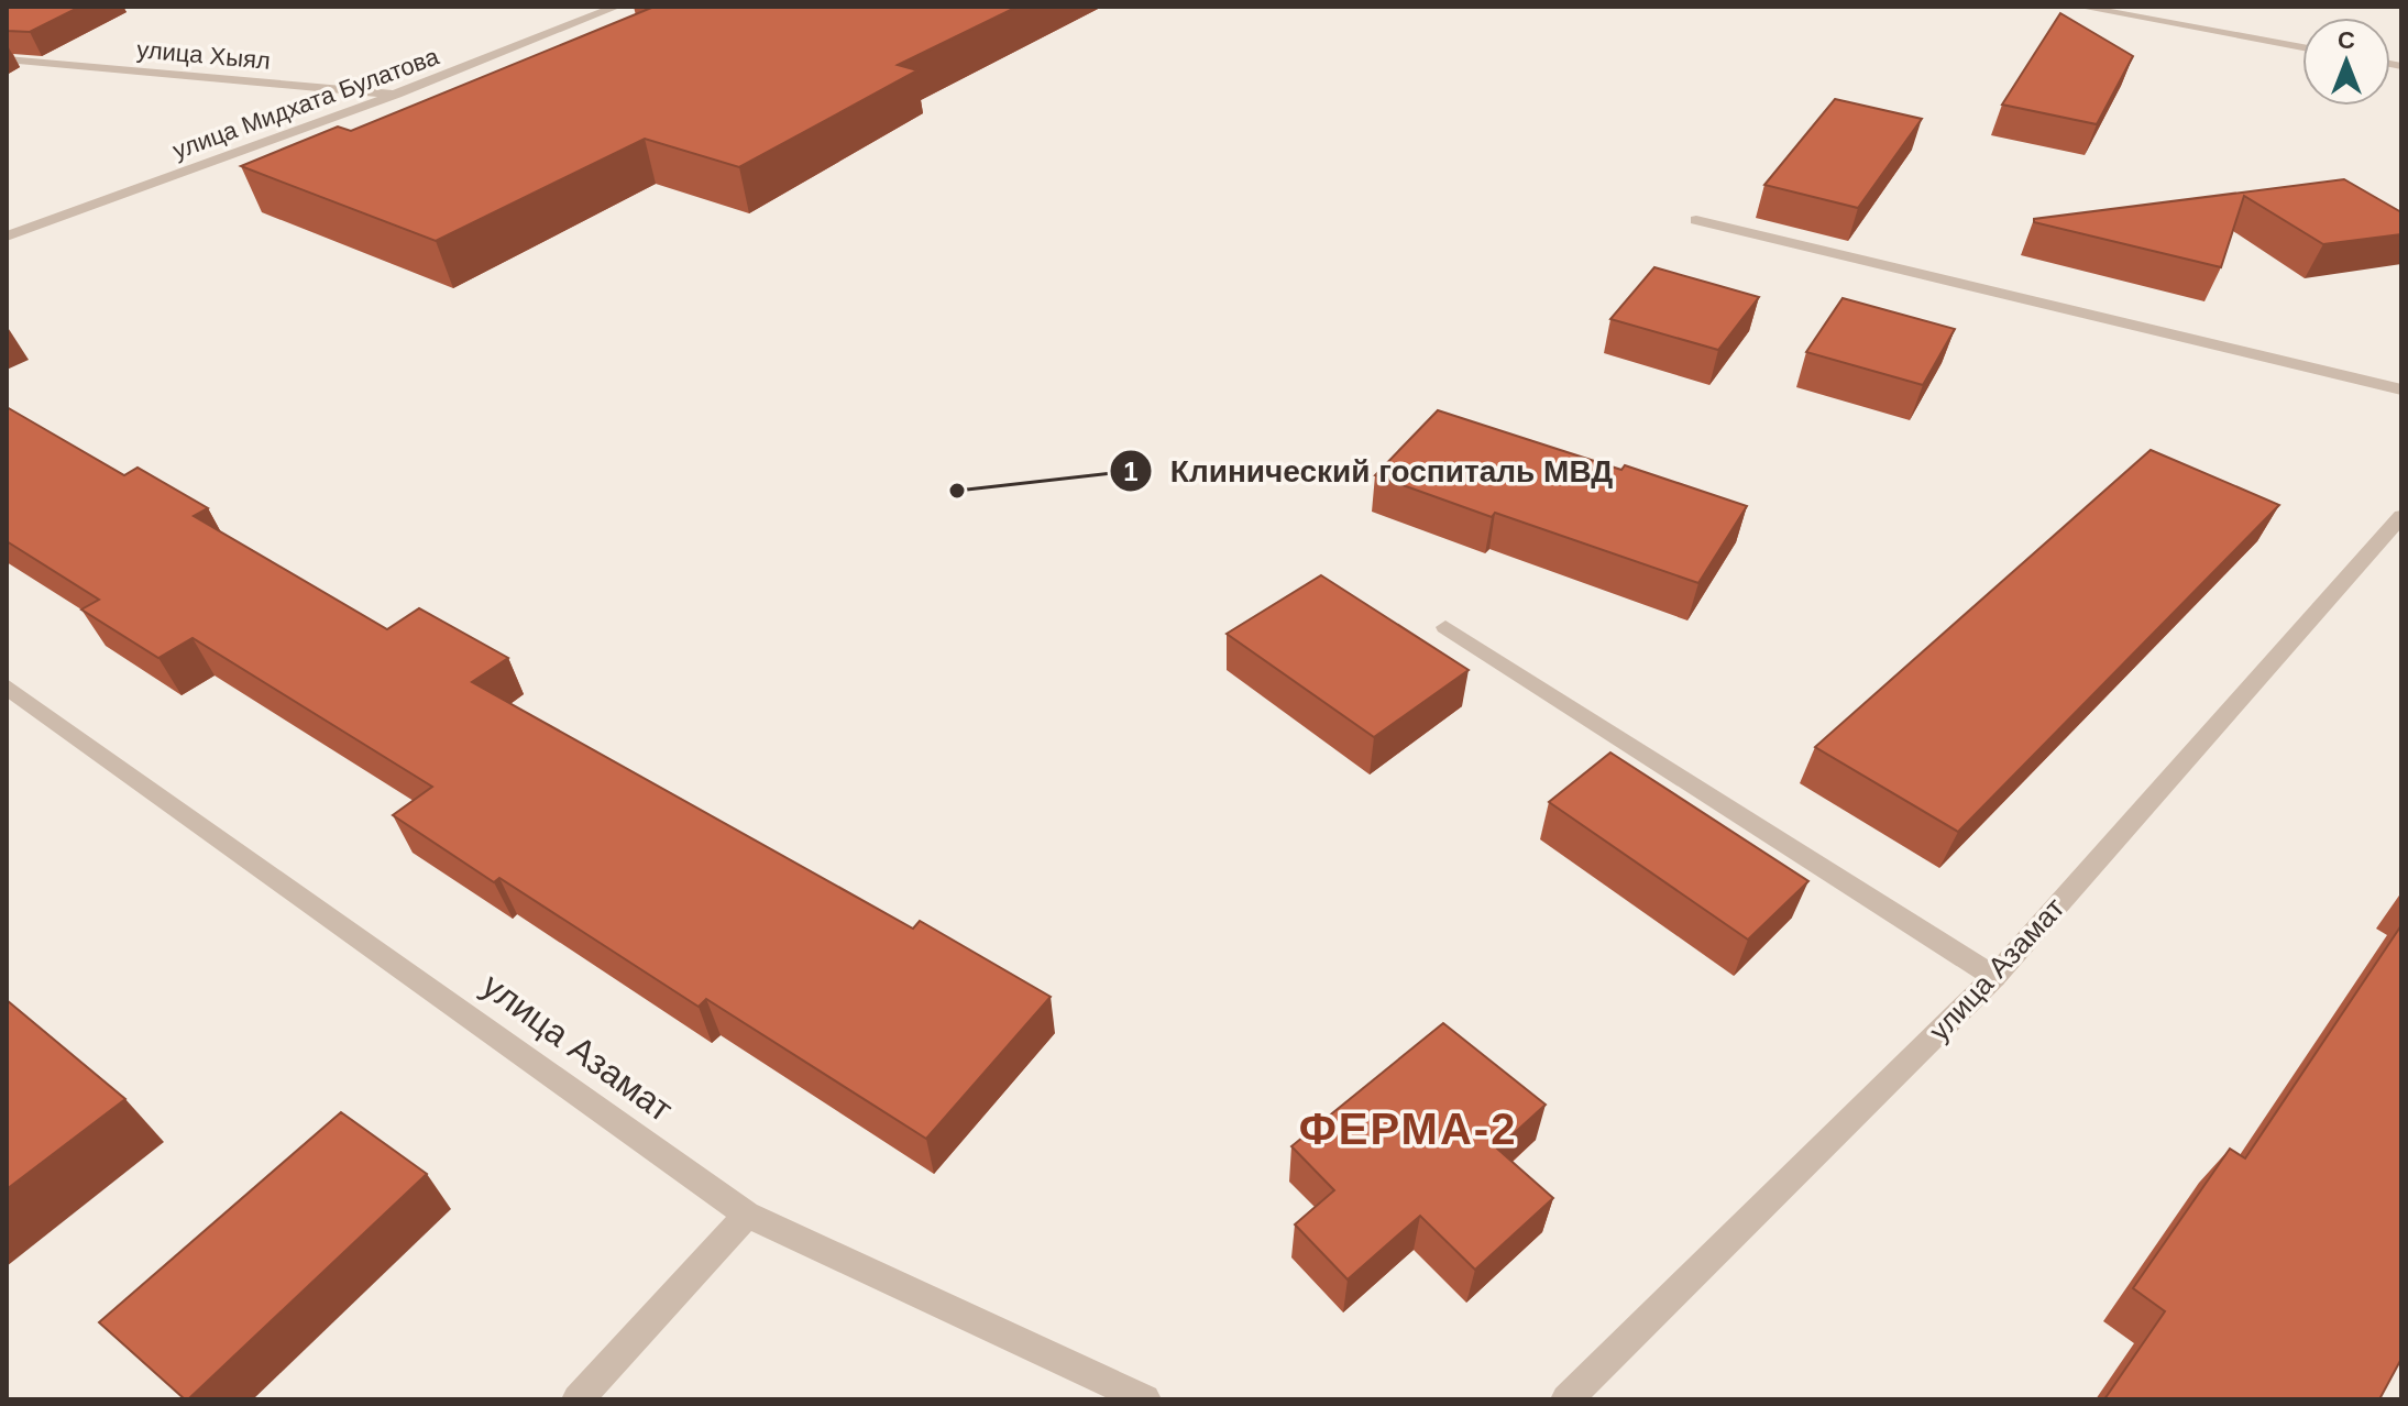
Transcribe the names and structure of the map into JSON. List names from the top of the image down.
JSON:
{
  "streets": {
    "street": ["улица Хыял", "улица Мидхата Булатова", "улица Азамат"]
  },
  "crossings": [
    ["улица Хыял", "улица Мидхата Булатова"]
  ],
  "districts": ["ФЕРМА-2"],
  "places": ["Клинический госпиталь МВД"],
  "north": "top"
}
